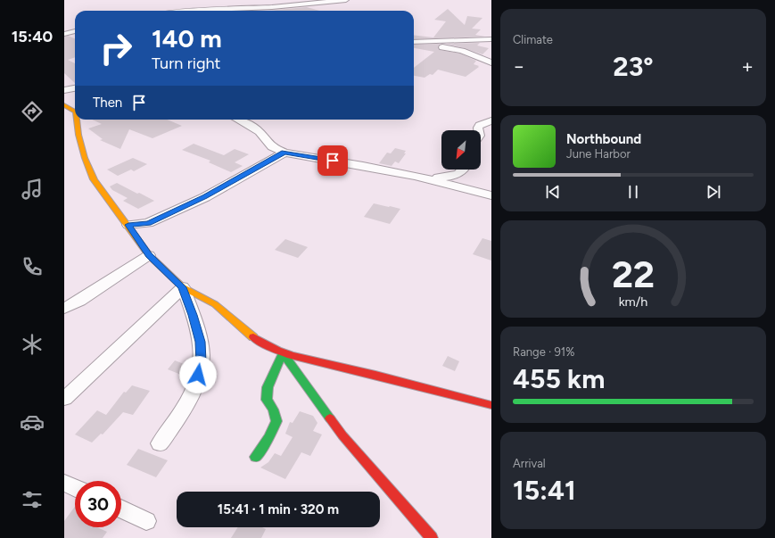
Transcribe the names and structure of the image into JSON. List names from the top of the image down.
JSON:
{
  "north": "bottom left",
  "page": {
    "tabs": "15:40",
    "tile": [
      "Climate",
      ["Range · 91%", "455 km"],
      ["Arrival", "15:41"]
    ],
    "turn": ["140 m", "Turn right"],
    "heat": ["−", "23°", "+"],
    "then": "Then",
    "song": ["Northbound", "June Harbor"],
    "limit": "30",
    "trip": "15:41 · 1 min · 320 m",
    "gauge": ["22", "km/h"]
  }
}
